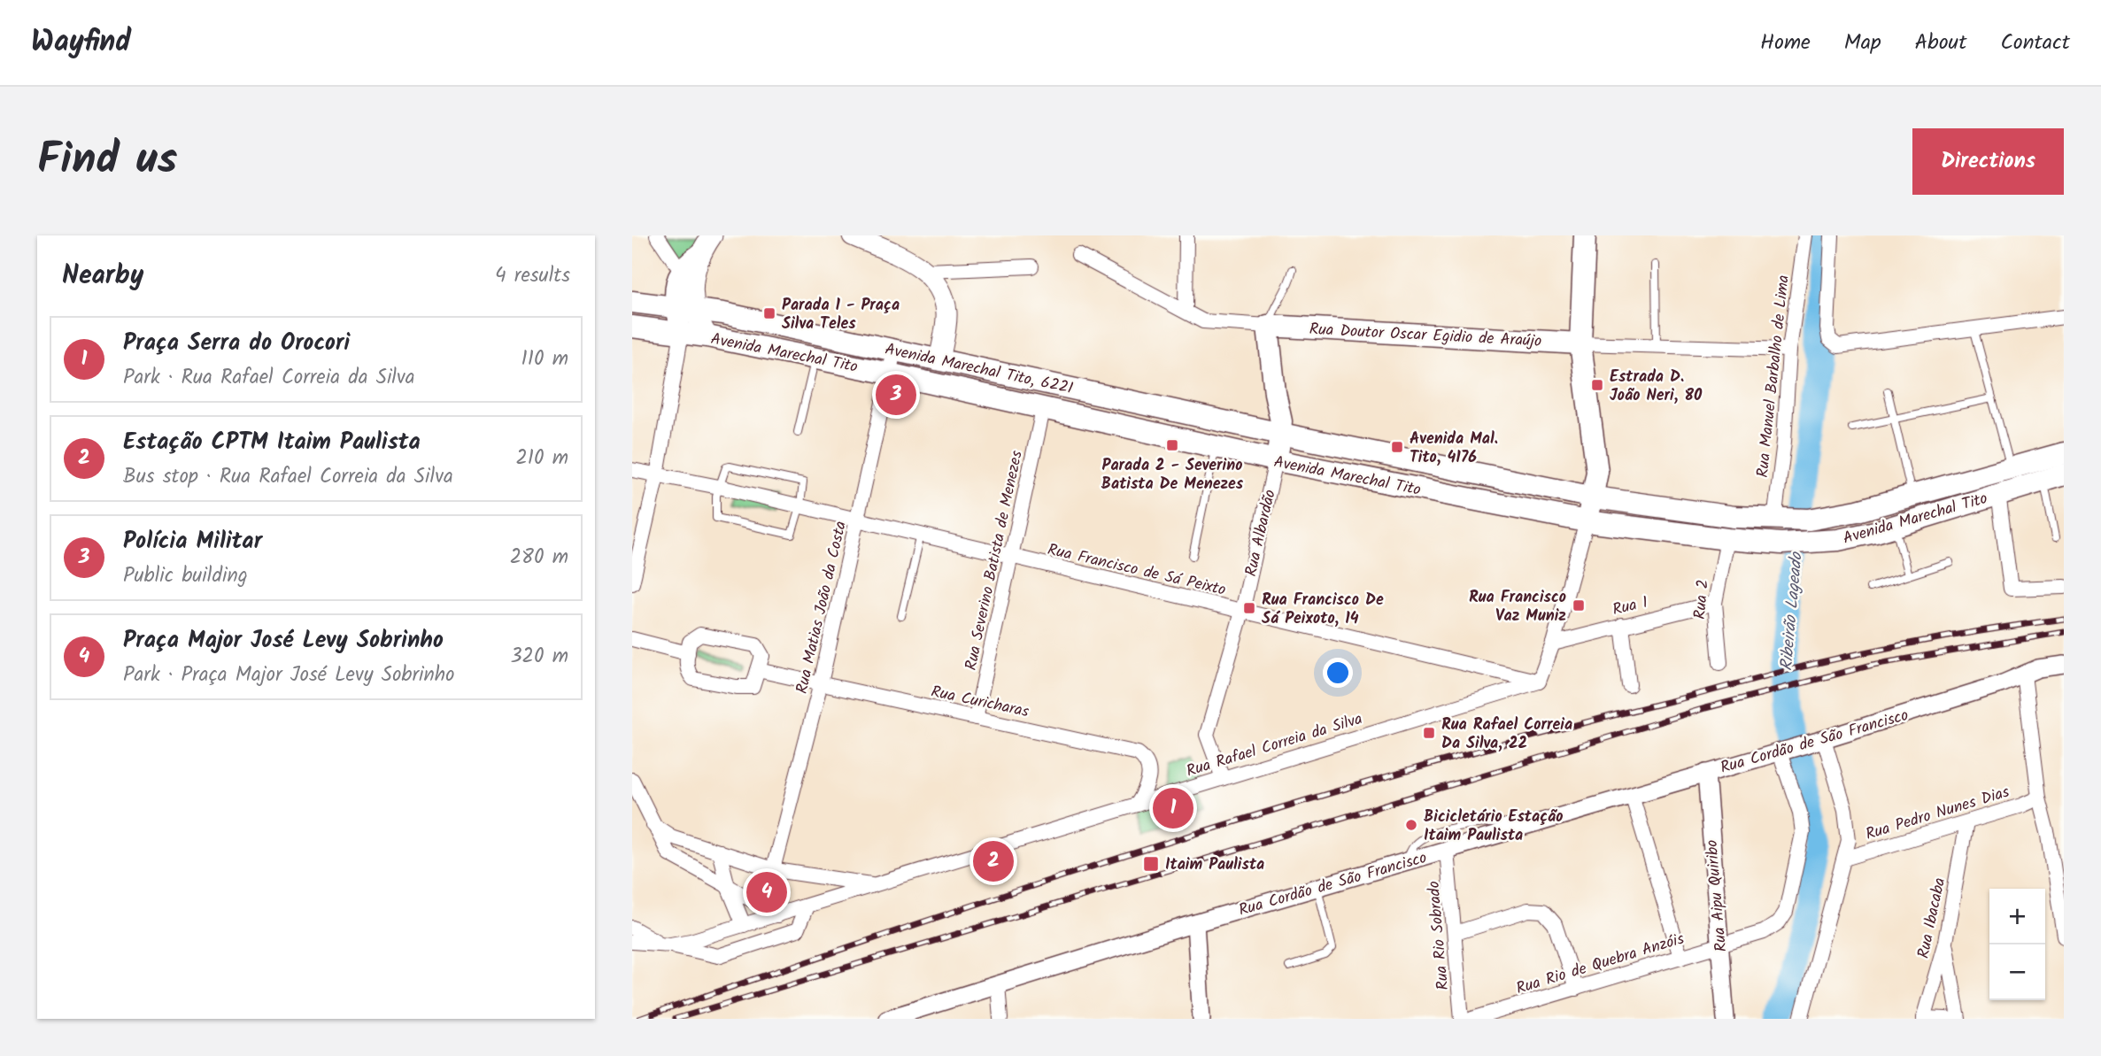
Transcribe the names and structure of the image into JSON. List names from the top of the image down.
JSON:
{
  "streets": {
    "main road": [
      "Rua Doutor Oscar Egidio de Araújo",
      "Avenida Marechal Tito",
      "Avenida Marechal Tito, 6221",
      "Rua Albardão"
    ],
    "street": [
      "Rua Manuel Barbalho de Lima",
      "Rua Severino Batista de Menezes",
      "Rua Francisco de Sá Peixto",
      "Rua 2",
      "Rua 1",
      "Rua Matias João da Costa",
      "Rua Curicharas",
      "Rua Cordão de São Francisco",
      "Rua Rafael Correia da Silva",
      "Rua Pedro Nunes Dias",
      "Rua Aipu Quiribo",
      "Rua Ibacaba",
      "Rua Rio Sobrado",
      "Rua Rio de Quebra Anzóis"
    ]
  },
  "crossings": [
    ["Rua Doutor Oscar Egidio de Araújo", "Rua Manuel Barbalho de Lima"],
    ["Rua Doutor Oscar Egidio de Araújo", "Rua Albardão"],
    ["Avenida Marechal Tito", "Avenida Marechal Tito, 6221"],
    ["Avenida Marechal Tito", "Rua Manuel Barbalho de Lima"],
    ["Avenida Marechal Tito", "Rua Albardão"],
    ["Avenida Marechal Tito", "Rua Severino Batista de Menezes"],
    ["Avenida Marechal Tito", "Rua 2"],
    ["Avenida Marechal Tito", "Rua Matias João da Costa"],
    ["Avenida Marechal Tito, 6221", "Rua Albardão"],
    ["Avenida Marechal Tito, 6221", "Rua Matias João da Costa"],
    ["Rua Albardão", "Rua Francisco de Sá Peixto"],
    ["Rua Albardão", "Rua Rafael Correia da Silva"],
    ["Rua Severino Batista de Menezes", "Rua Francisco de Sá Peixto"],
    ["Rua Severino Batista de Menezes", "Rua Curicharas"],
    ["Rua Francisco de Sá Peixto", "Rua Matias João da Costa"],
    ["Rua Francisco de Sá Peixto", "Rua Rafael Correia da Silva"],
    ["Rua 2", "Rua 1"],
    ["Rua Matias João da Costa", "Rua Curicharas"],
    ["Rua Curicharas", "Rua Rafael Correia da Silva"],
    ["Rua Cordão de São Francisco", "Rua Aipu Quiribo"],
    ["Rua Cordão de São Francisco", "Rua Rio Sobrado"],
    ["Rua Cordão de São Francisco", "Rua Rio de Quebra Anzóis"],
    ["Rua Pedro Nunes Dias", "Rua Ibacaba"],
    ["Rua Aipu Quiribo", "Rua Rio de Quebra Anzóis"]
  ],
  "water": ["Ribeirão Lageado"],
  "places": {
    "transit": [
      "Parada 1 - Praça Silva Teles",
      "Estrada D. João Neri, 80",
      "Parada 2 - Severino Batista De Menezes",
      "Avenida Mal. Tito, 4176",
      "Rua Francisco Vaz Muniz",
      "Rua Francisco De Sá Peixoto, 14",
      "Rua Rafael Correia Da Silva, 22",
      "Itaim Paulista"
    ],
    "other": ["Bicicletário Estação Itaim Paulista"]
  },
  "page": {
    "header": "Wayfind",
    "nav": [
      "Home",
      "Map",
      "About",
      "Contact"
    ],
    "title": "Find us",
    "buttons": "Directions",
    "heading": ["Nearby", "4 results"],
    "list": [
      {
        "mark": "1",
        "name": "Praça Serra do Orocori",
        "note": "Park · Rua Rafael Correia da Silva",
        "value": "110 m"
      },
      {
        "mark": "2",
        "name": "Estação CPTM Itaim Paulista",
        "note": "Bus stop · Rua Rafael Correia da Silva",
        "value": "210 m"
      },
      {
        "mark": "3",
        "name": "Polícia Militar",
        "note": "Public building",
        "value": "280 m"
      },
      {
        "mark": "4",
        "name": "Praça Major José Levy Sobrinho",
        "note": "Park · Praça Major José Levy Sobrinho",
        "value": "320 m"
      }
    ],
    "pins": [
      "3",
      "1",
      "2",
      "4"
    ],
    "map_buttons": ["+", "−"]
  }
}
